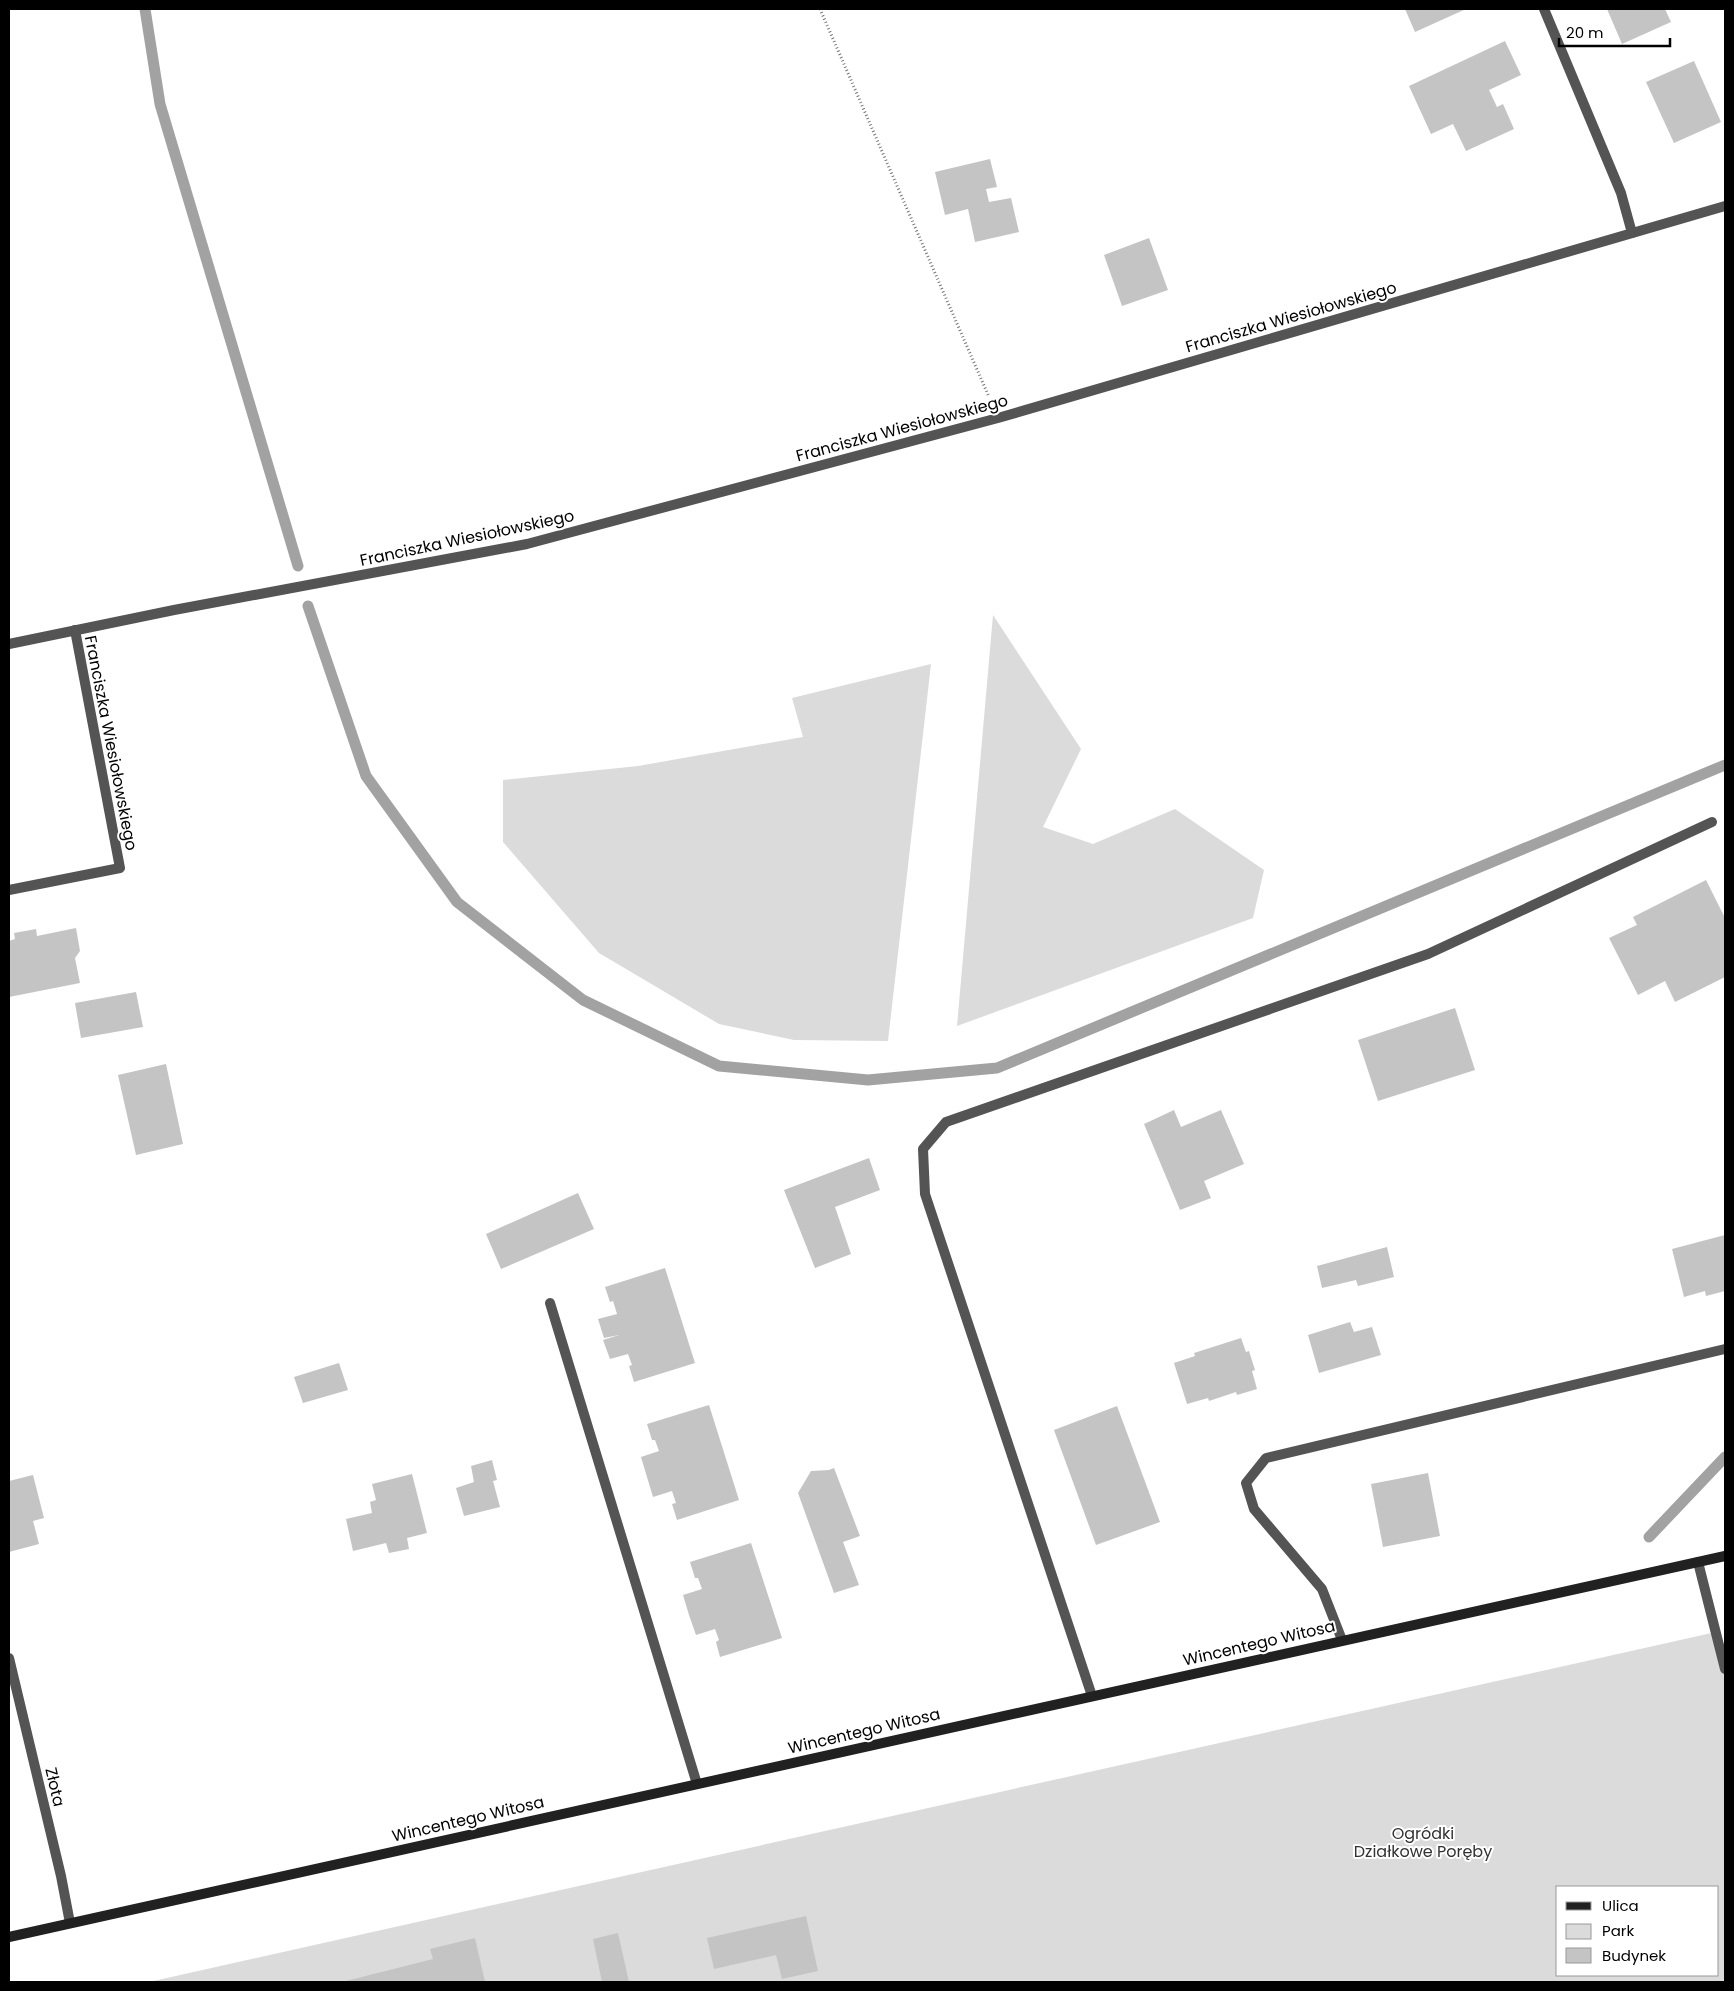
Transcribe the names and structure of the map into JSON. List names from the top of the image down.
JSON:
{
  "streets": {
    "street": ["Franciszka Wiesiołowskiego", "Wincentego Witosa", "Złota"]
  },
  "crossings": [
    ["Wincentego Witosa", "Złota"]
  ],
  "parks": ["Ogródki Działkowe Poręby"],
  "legend": ["Ulica", "Park", "Budynek"],
  "scale_bar": "20 m"
}
